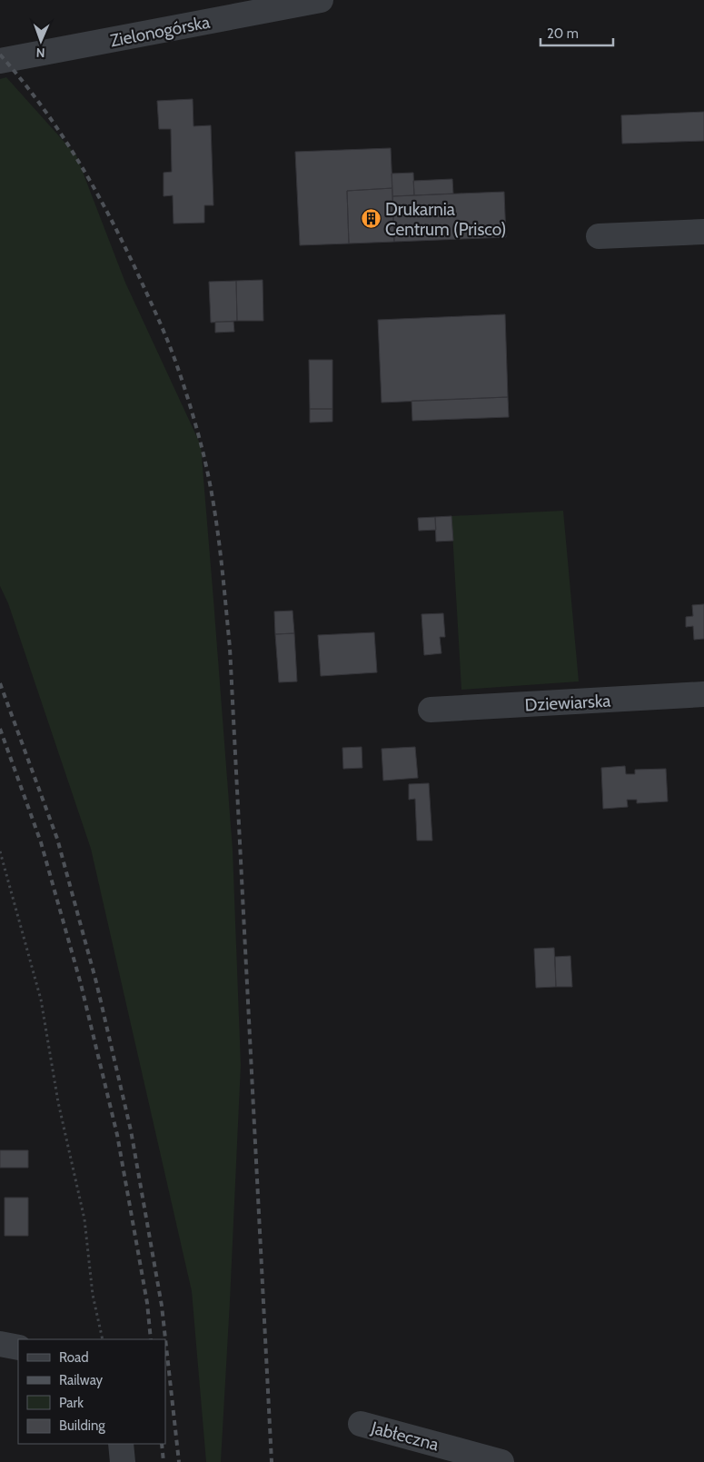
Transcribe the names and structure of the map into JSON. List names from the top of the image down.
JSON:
{
  "streets": {
    "street": ["Zielonogórska", "Dziewiarska", "Jabłeczna"]
  },
  "places": {
    "building": ["Drukarnia Centrum (Prisco)"]
  },
  "legend": [
    "Road",
    "Railway",
    "Park",
    "Building"
  ],
  "scale_bar": "20 m",
  "north": "bottom"
}
